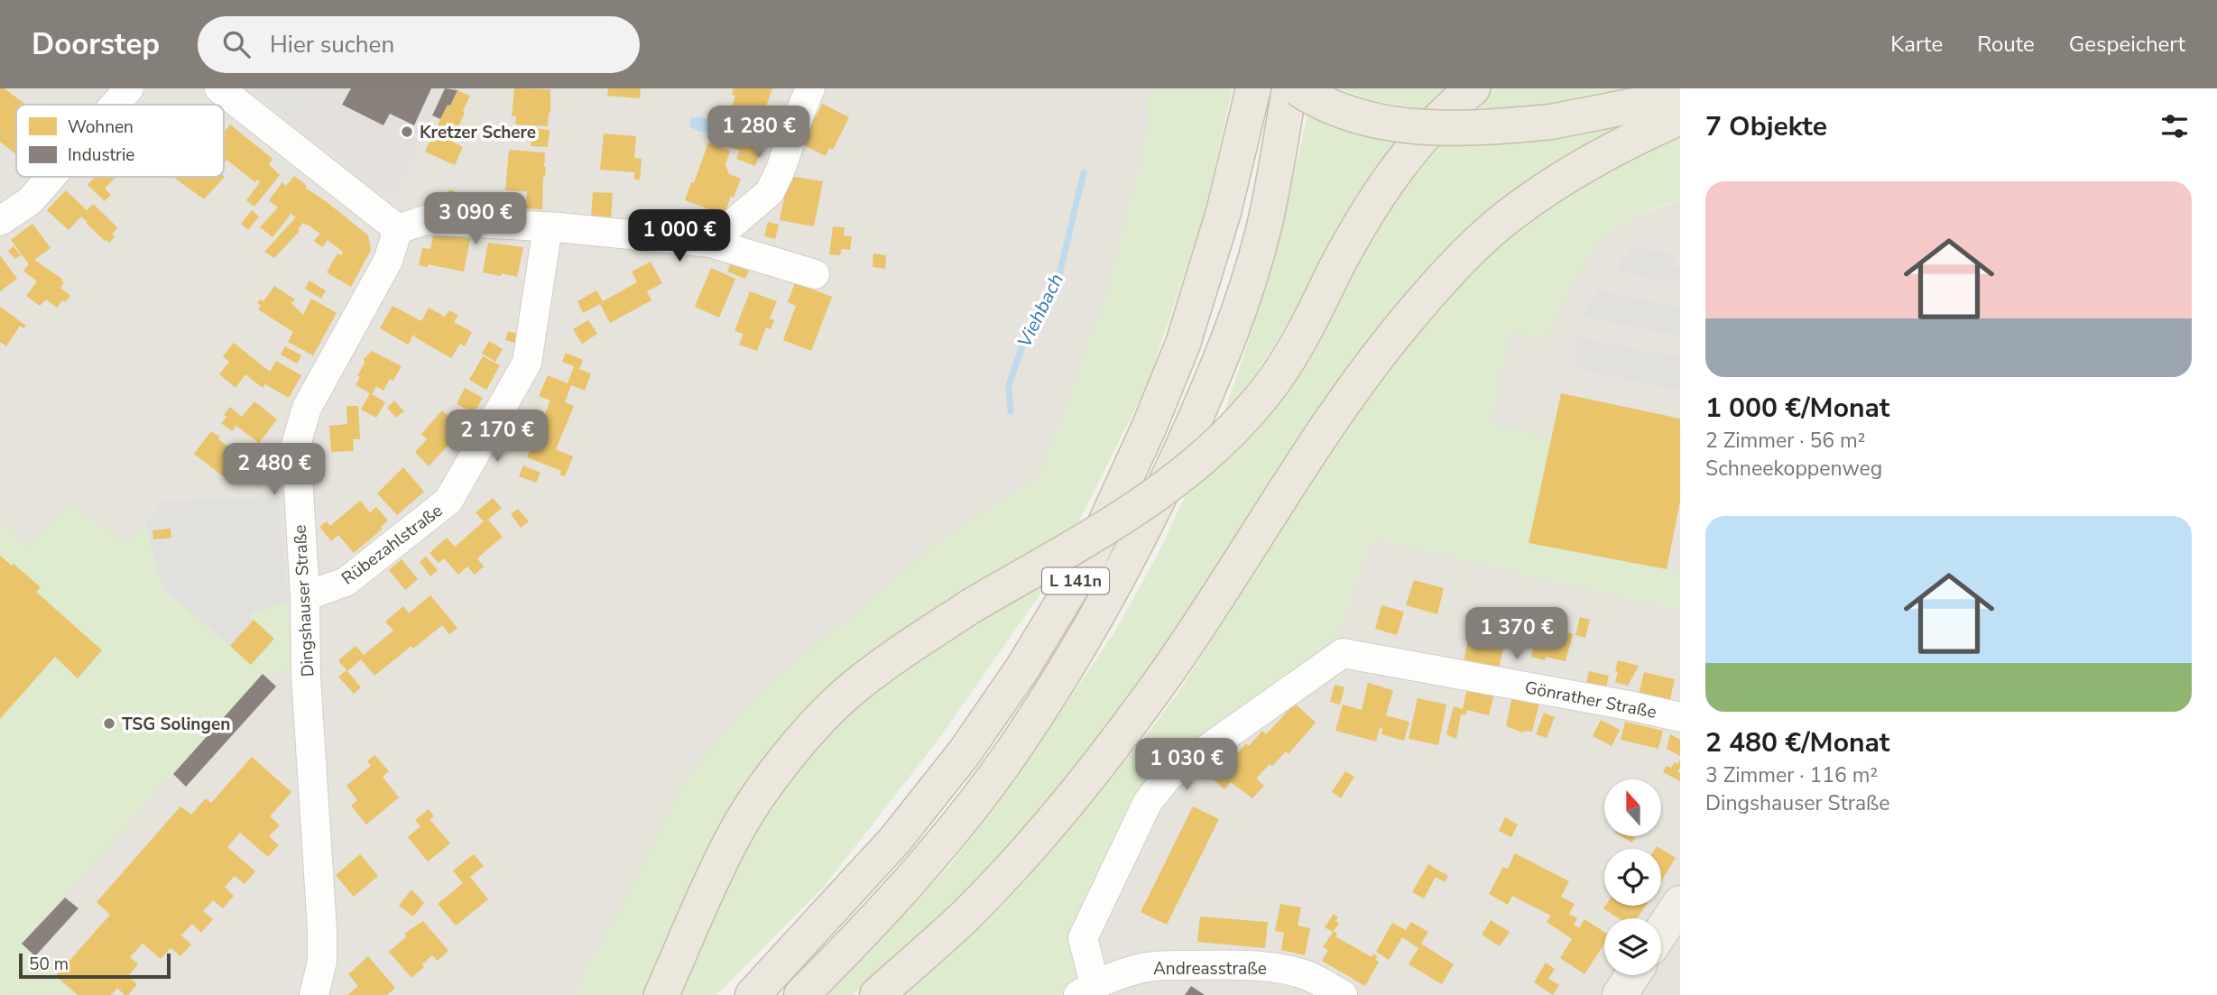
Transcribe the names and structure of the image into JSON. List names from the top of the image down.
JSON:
{
  "streets": {
    "highway": ["L 141n"],
    "street": [
      "Rübezahlstraße",
      "Dingshauser Straße",
      "Gönrather Straße",
      "Andreasstraße"
    ]
  },
  "crossings": [
    ["Rübezahlstraße", "Dingshauser Straße"],
    ["Gönrather Straße", "Andreasstraße"]
  ],
  "water": ["Viehbach"],
  "places": ["Kretzer Schere", "TSG Solingen"],
  "legend": ["Wohnen", "Industrie"],
  "scale_bar": "50 m",
  "north": "top",
  "page": {
    "header": "Doorstep",
    "search": "Hier suchen",
    "nav": ["Karte", "Route", "Gespeichert"],
    "heading": "7 Objekte",
    "price": [
      "1 280 €",
      "3 090 €",
      "1 000 €",
      "2 170 €",
      "2 480 €",
      "1 370 €",
      "1 030 €"
    ],
    "list": [
      {
        "name": "1 000 €/Monat",
        "note": "2 Zimmer · 56 m² · Schneekoppenweg"
      },
      {
        "name": "2 480 €/Monat",
        "note": "3 Zimmer · 116 m² · Dingshauser Straße"
      }
    ],
    "scale": "50 m"
  }
}
